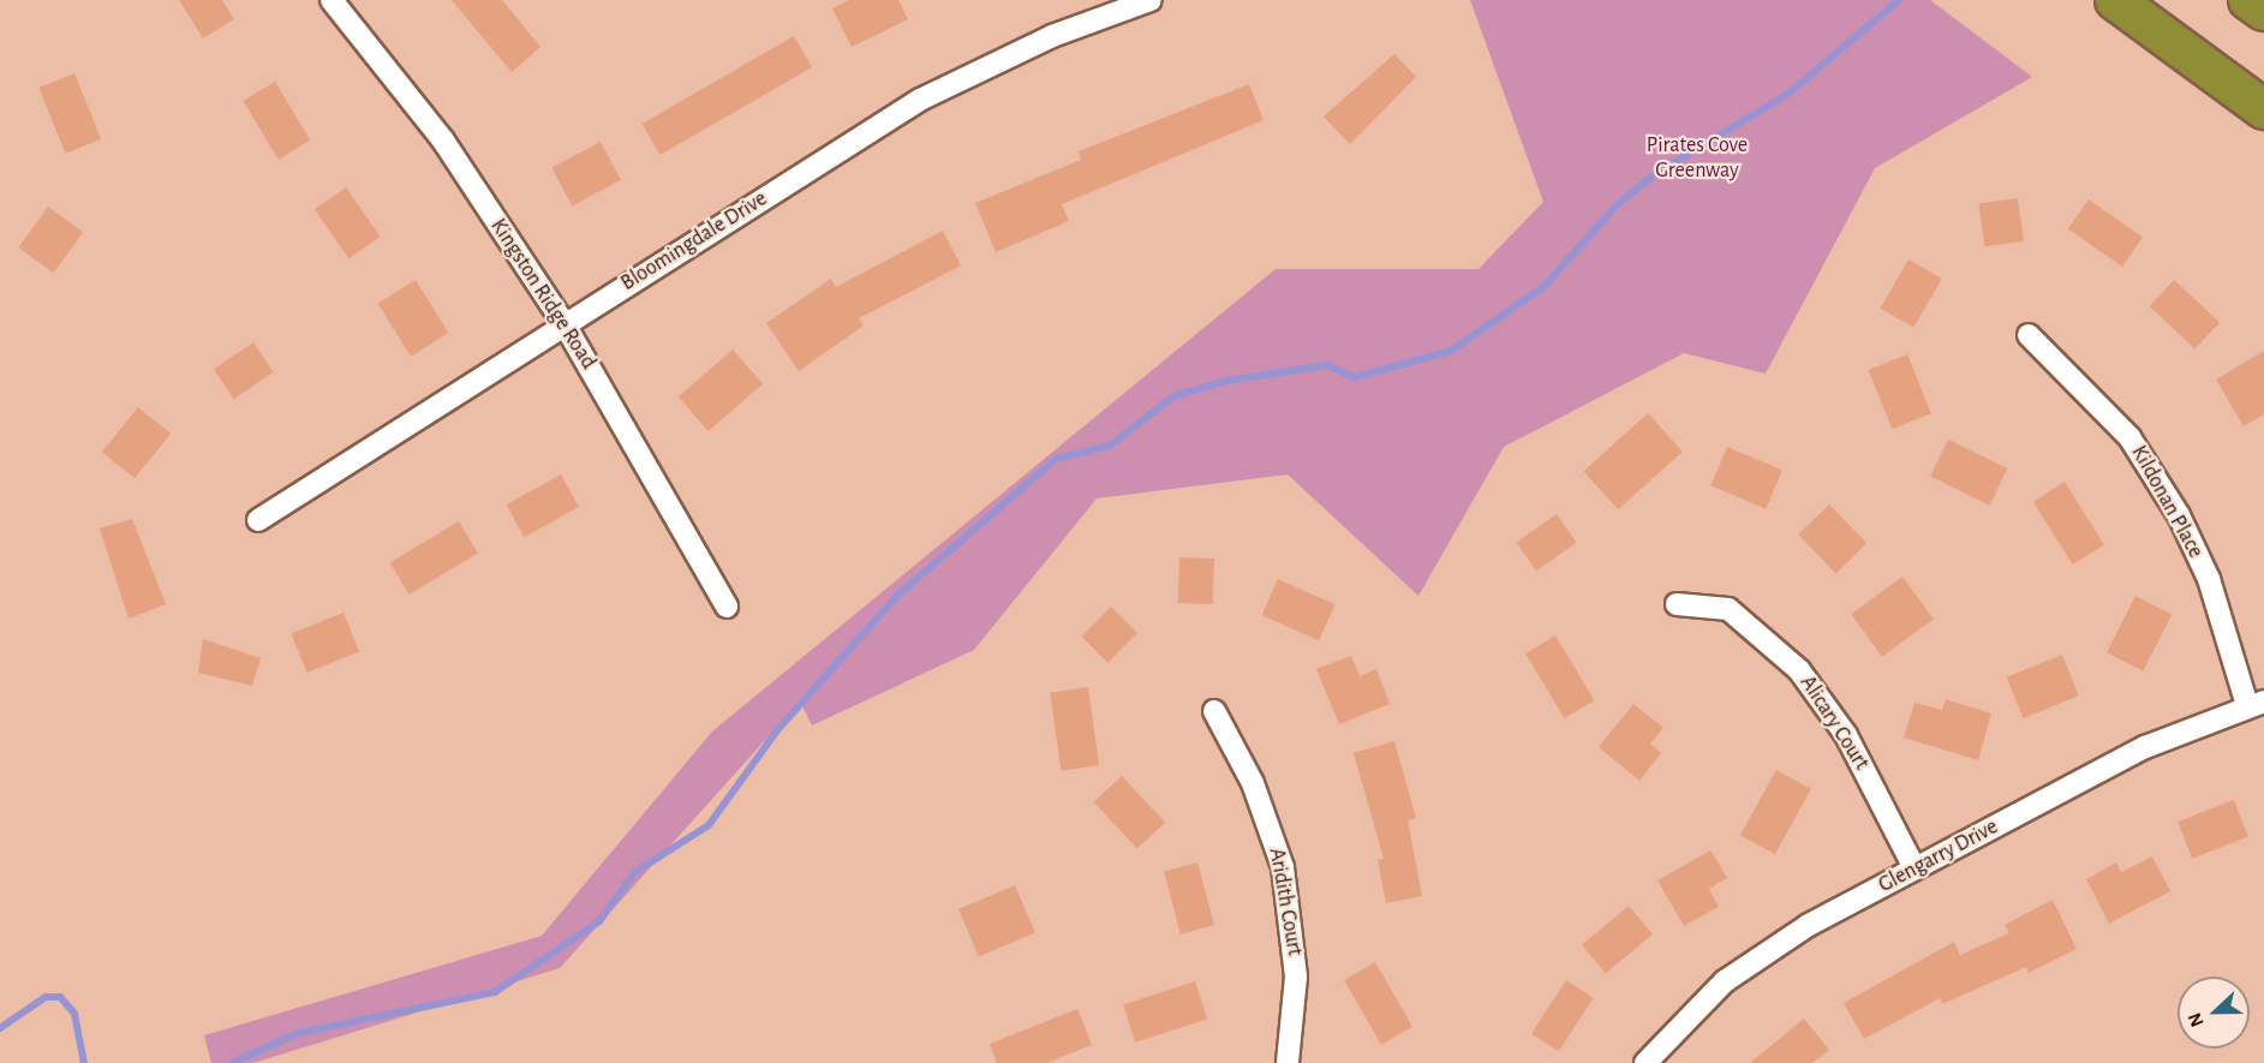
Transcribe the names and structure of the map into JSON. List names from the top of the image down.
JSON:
{
  "streets": {
    "street": [
      "Bloomingdale Drive",
      "Kingston Ridge Road",
      "Kildonan Place",
      "Alicary Court",
      "Glengarry Drive",
      "Aridith Court"
    ]
  },
  "crossings": [
    ["Bloomingdale Drive", "Kingston Ridge Road"],
    ["Kildonan Place", "Glengarry Drive"],
    ["Alicary Court", "Glengarry Drive"]
  ],
  "parks": ["Pirates Cove Greenway"],
  "north": "left"
}
